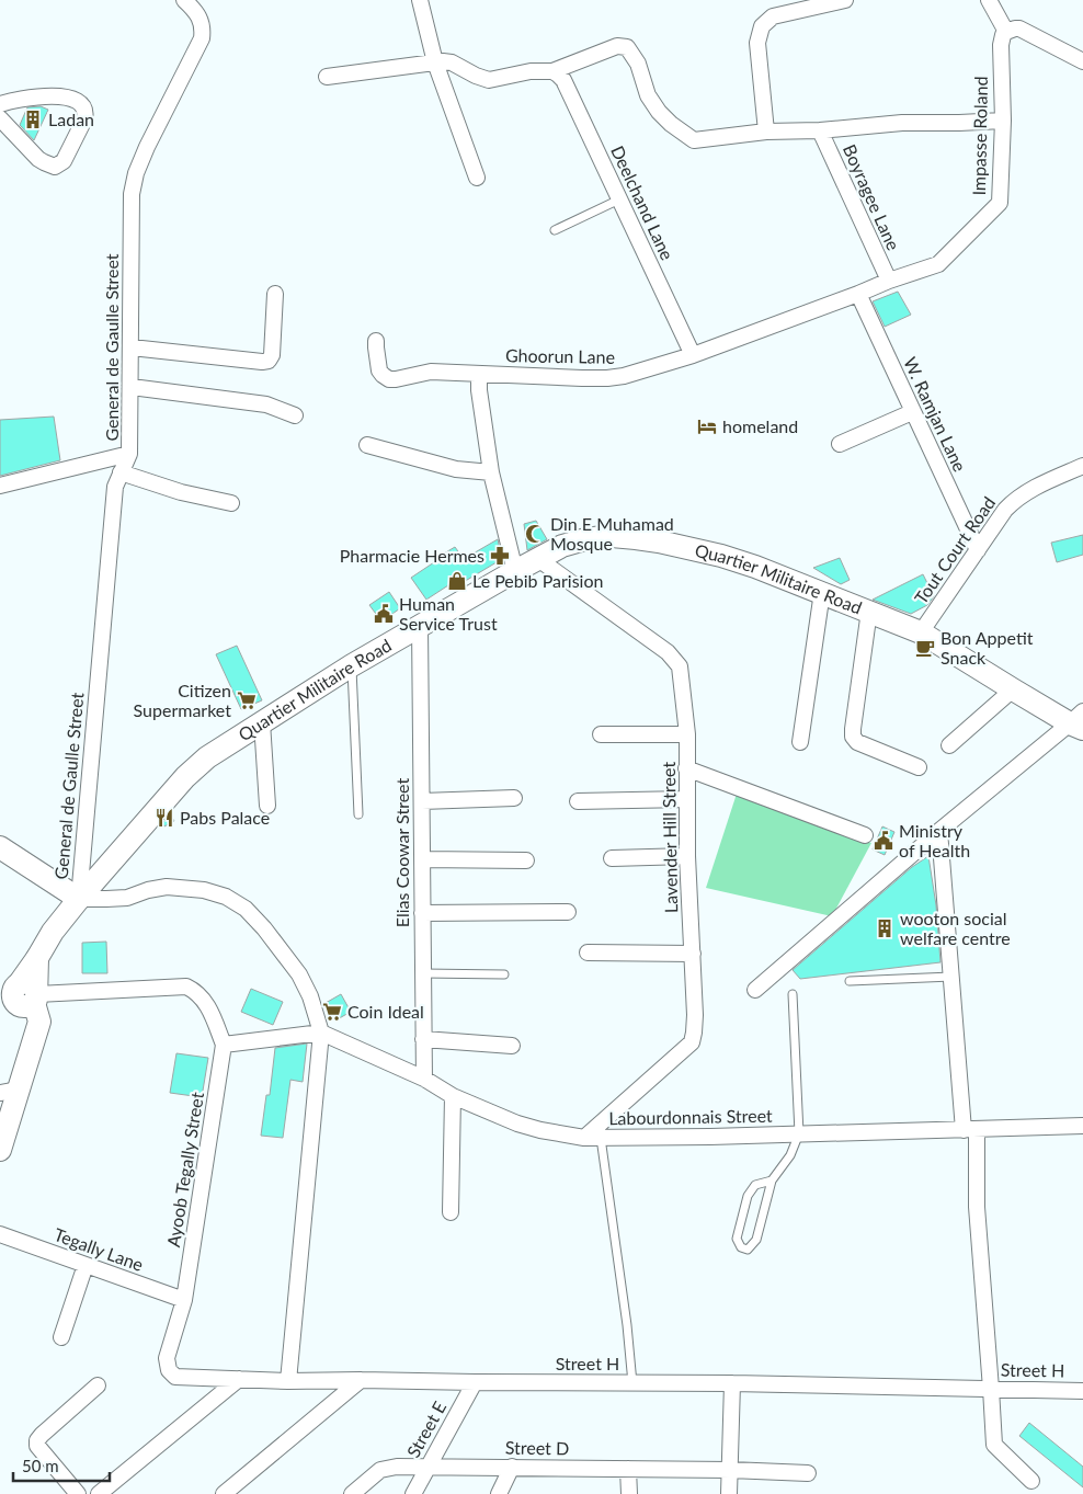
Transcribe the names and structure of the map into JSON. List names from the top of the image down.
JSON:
{
  "streets": {
    "main road": ["Quartier Militaire Road"],
    "street": [
      "Impasse Roland",
      "Boyragee Lane",
      "Deelchand Lane",
      "General de Gaulle Street",
      "Ghoorun Lane",
      "W. Ramjan Lane",
      "Tout Court Road",
      "Lavender Hill Street",
      "Elias Coowar Street",
      "Labourdonnais Street",
      "Ayoob Tegally Street",
      "Tegally Lane",
      "Street H",
      "Street E",
      "Street D"
    ]
  },
  "crossings": [
    ["Impasse Roland", "Boyragee Lane"],
    ["Impasse Roland", "Ghoorun Lane"],
    ["Impasse Roland", "W. Ramjan Lane"],
    ["Deelchand Lane", "Ghoorun Lane"],
    ["General de Gaulle Street", "Quartier Militaire Road"],
    ["Ghoorun Lane", "W. Ramjan Lane"],
    ["W. Ramjan Lane", "Tout Court Road"],
    ["Tout Court Road", "Quartier Militaire Road"],
    ["Quartier Militaire Road", "Lavender Hill Street"],
    ["Quartier Militaire Road", "Elias Coowar Street"],
    ["Lavender Hill Street", "Labourdonnais Street"],
    ["Elias Coowar Street", "Labourdonnais Street"],
    ["Ayoob Tegally Street", "Tegally Lane"],
    ["Ayoob Tegally Street", "Street H"],
    ["Tegally Lane", "Street H"],
    ["Street H", "Street E"],
    ["Street E", "Street D"]
  ],
  "places": {
    "building": ["Ladan", "wooton social welfare centre"],
    "hotel": ["homeland"],
    "mosque": ["Din E Muhamad Mosque"],
    "pharmacy": ["Pharmacie Hermes"],
    "shop": ["Le Pebib Parision"],
    "public building": ["Human Service Trust", "Ministry of Health"],
    "cafe": ["Bon Appetit Snack"],
    "supermarket": ["Citizen Supermarket", "Coin Ideal"],
    "restaurant": ["Pabs Palace"]
  },
  "scale_bar": "50 m"
}
